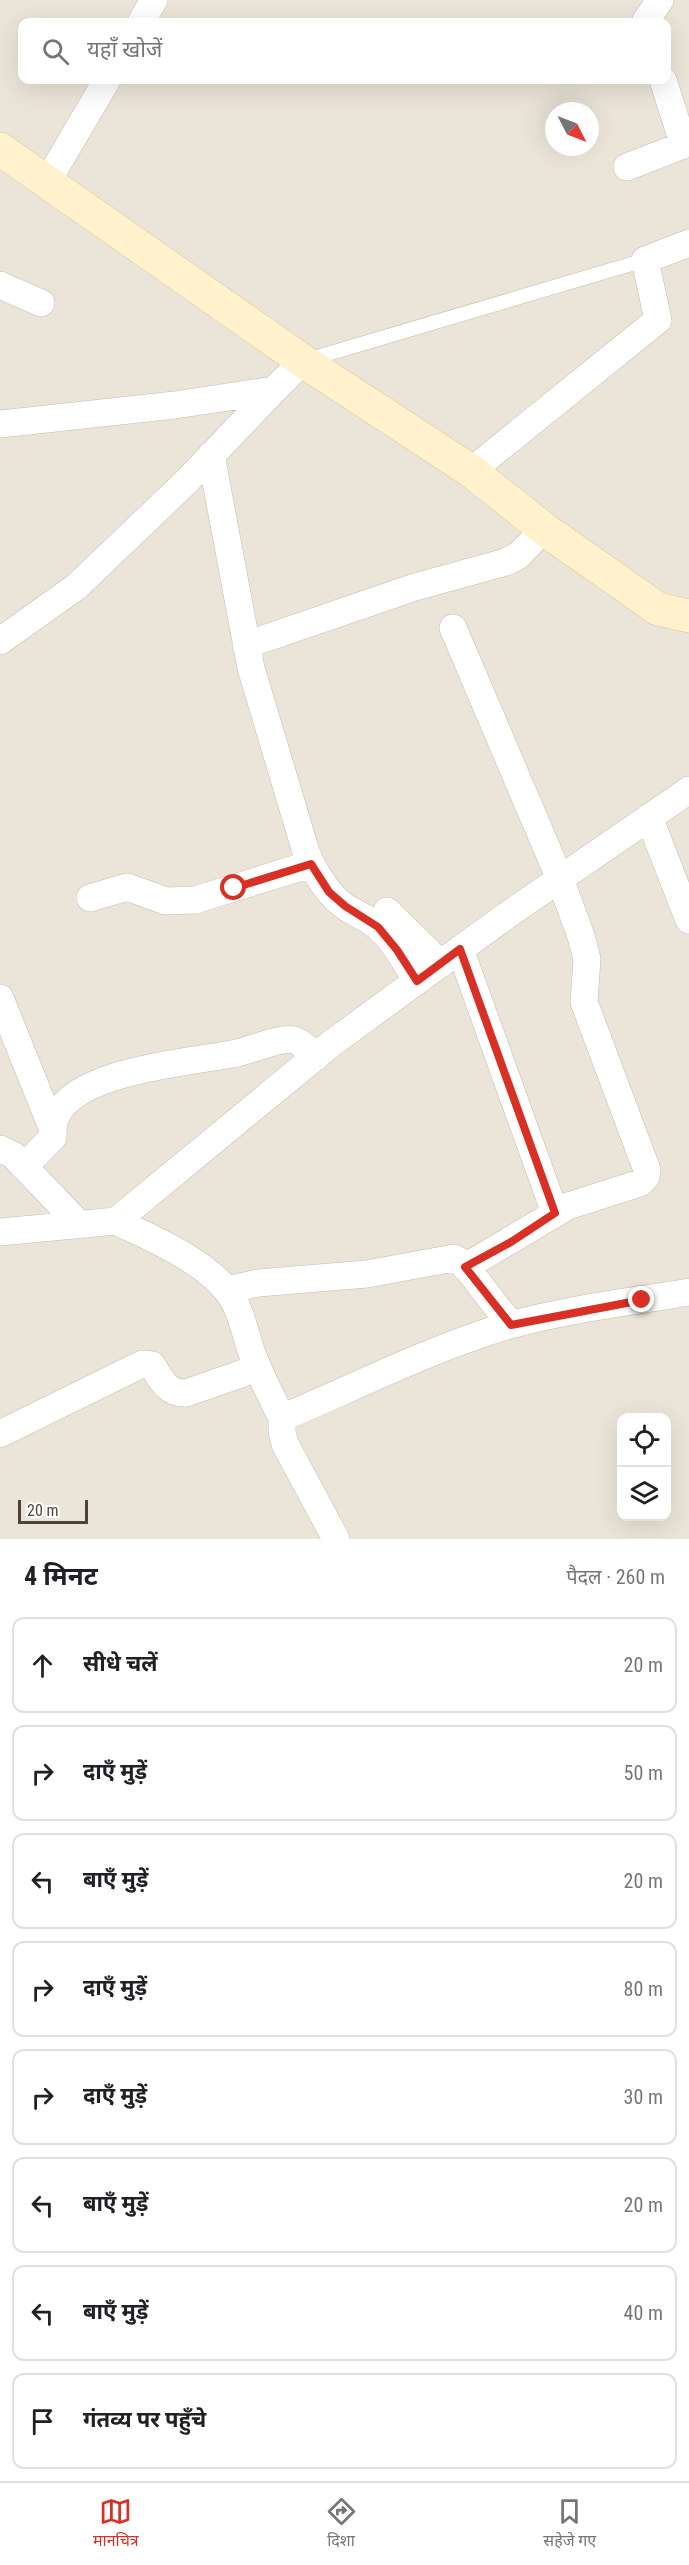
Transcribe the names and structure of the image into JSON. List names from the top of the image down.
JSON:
{
  "scale_bar": "20 m",
  "north": "bottom right",
  "page": {
    "search": "यहाँ खोजें",
    "scale": "20 m",
    "heading": ["4 मिनट", "पैदल · 260 m"],
    "list": [
      ["सीधे चलें", "20 m"],
      ["दाएँ मुड़ें", "50 m"],
      ["बाएँ मुड़ें", "20 m"],
      ["दाएँ मुड़ें", "80 m"],
      ["दाएँ मुड़ें", "30 m"],
      ["बाएँ मुड़ें", "20 m"],
      ["बाएँ मुड़ें", "40 m"],
      "गंतव्य पर पहुँचे"
    ],
    "nav": ["मानचित्र", "दिशा", "सहेजे गए"]
  }
}
